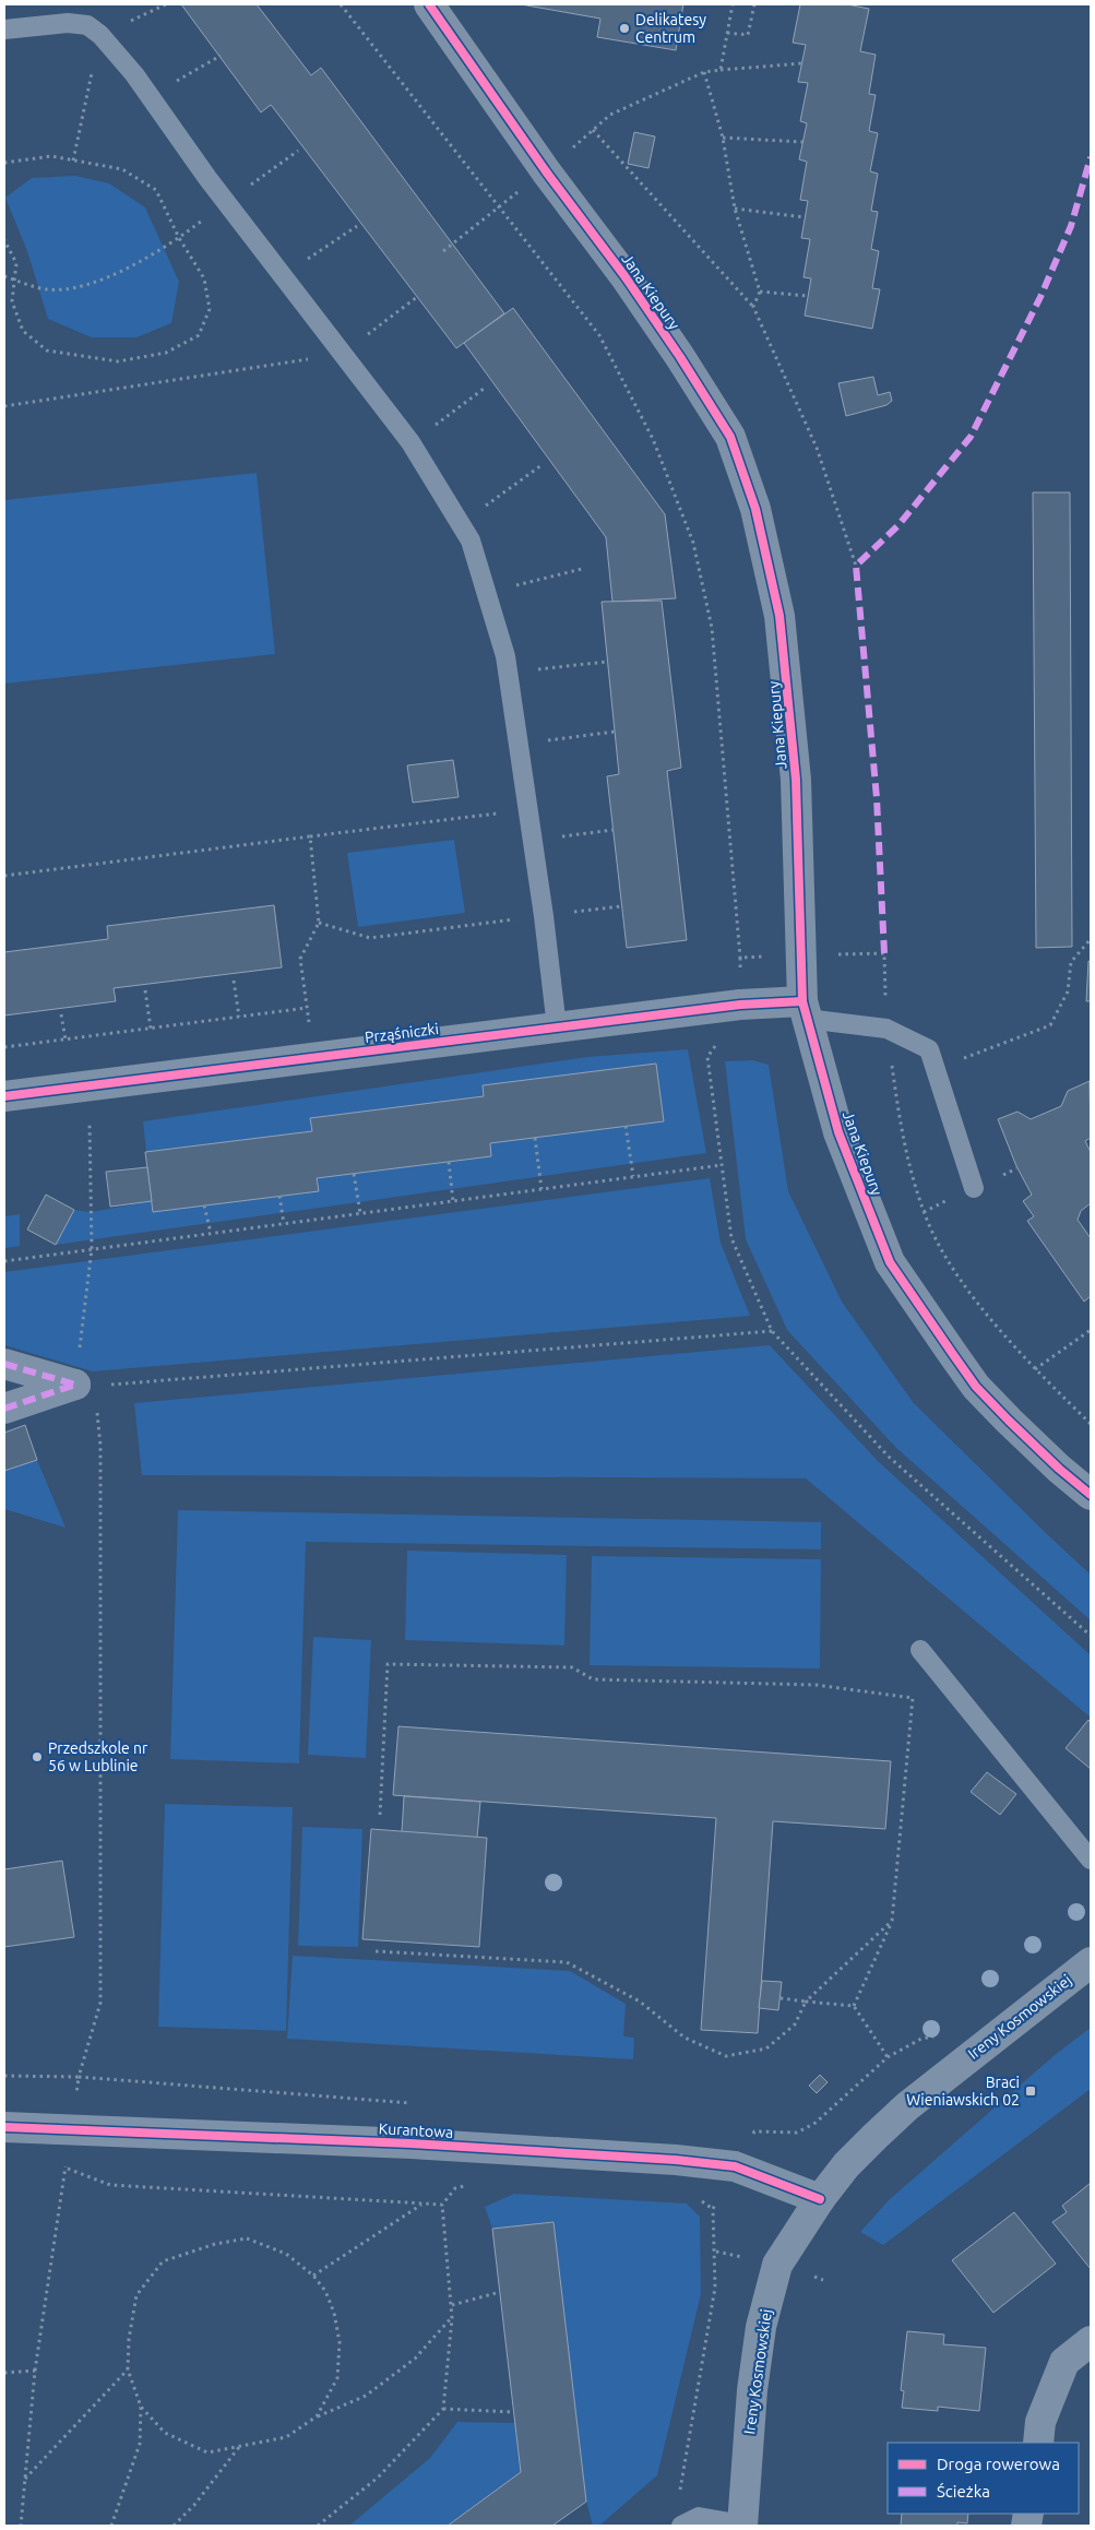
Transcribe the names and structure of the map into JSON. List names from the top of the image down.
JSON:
{
  "streets": {
    "street": [
      "Jana Kiepury",
      "Prząśniczki",
      "Ireny Kosmowskiej",
      "Kurantowa"
    ]
  },
  "crossings": [
    ["Jana Kiepury", "Prząśniczki"],
    ["Ireny Kosmowskiej", "Kurantowa"]
  ],
  "places": {
    "other": ["Delikatesy Centrum", "Przedszkole nr 56 w Lublinie"],
    "transit": ["Braci Wieniawskich 02"]
  },
  "legend": ["Droga rowerowa", "Ścieżka"]
}
